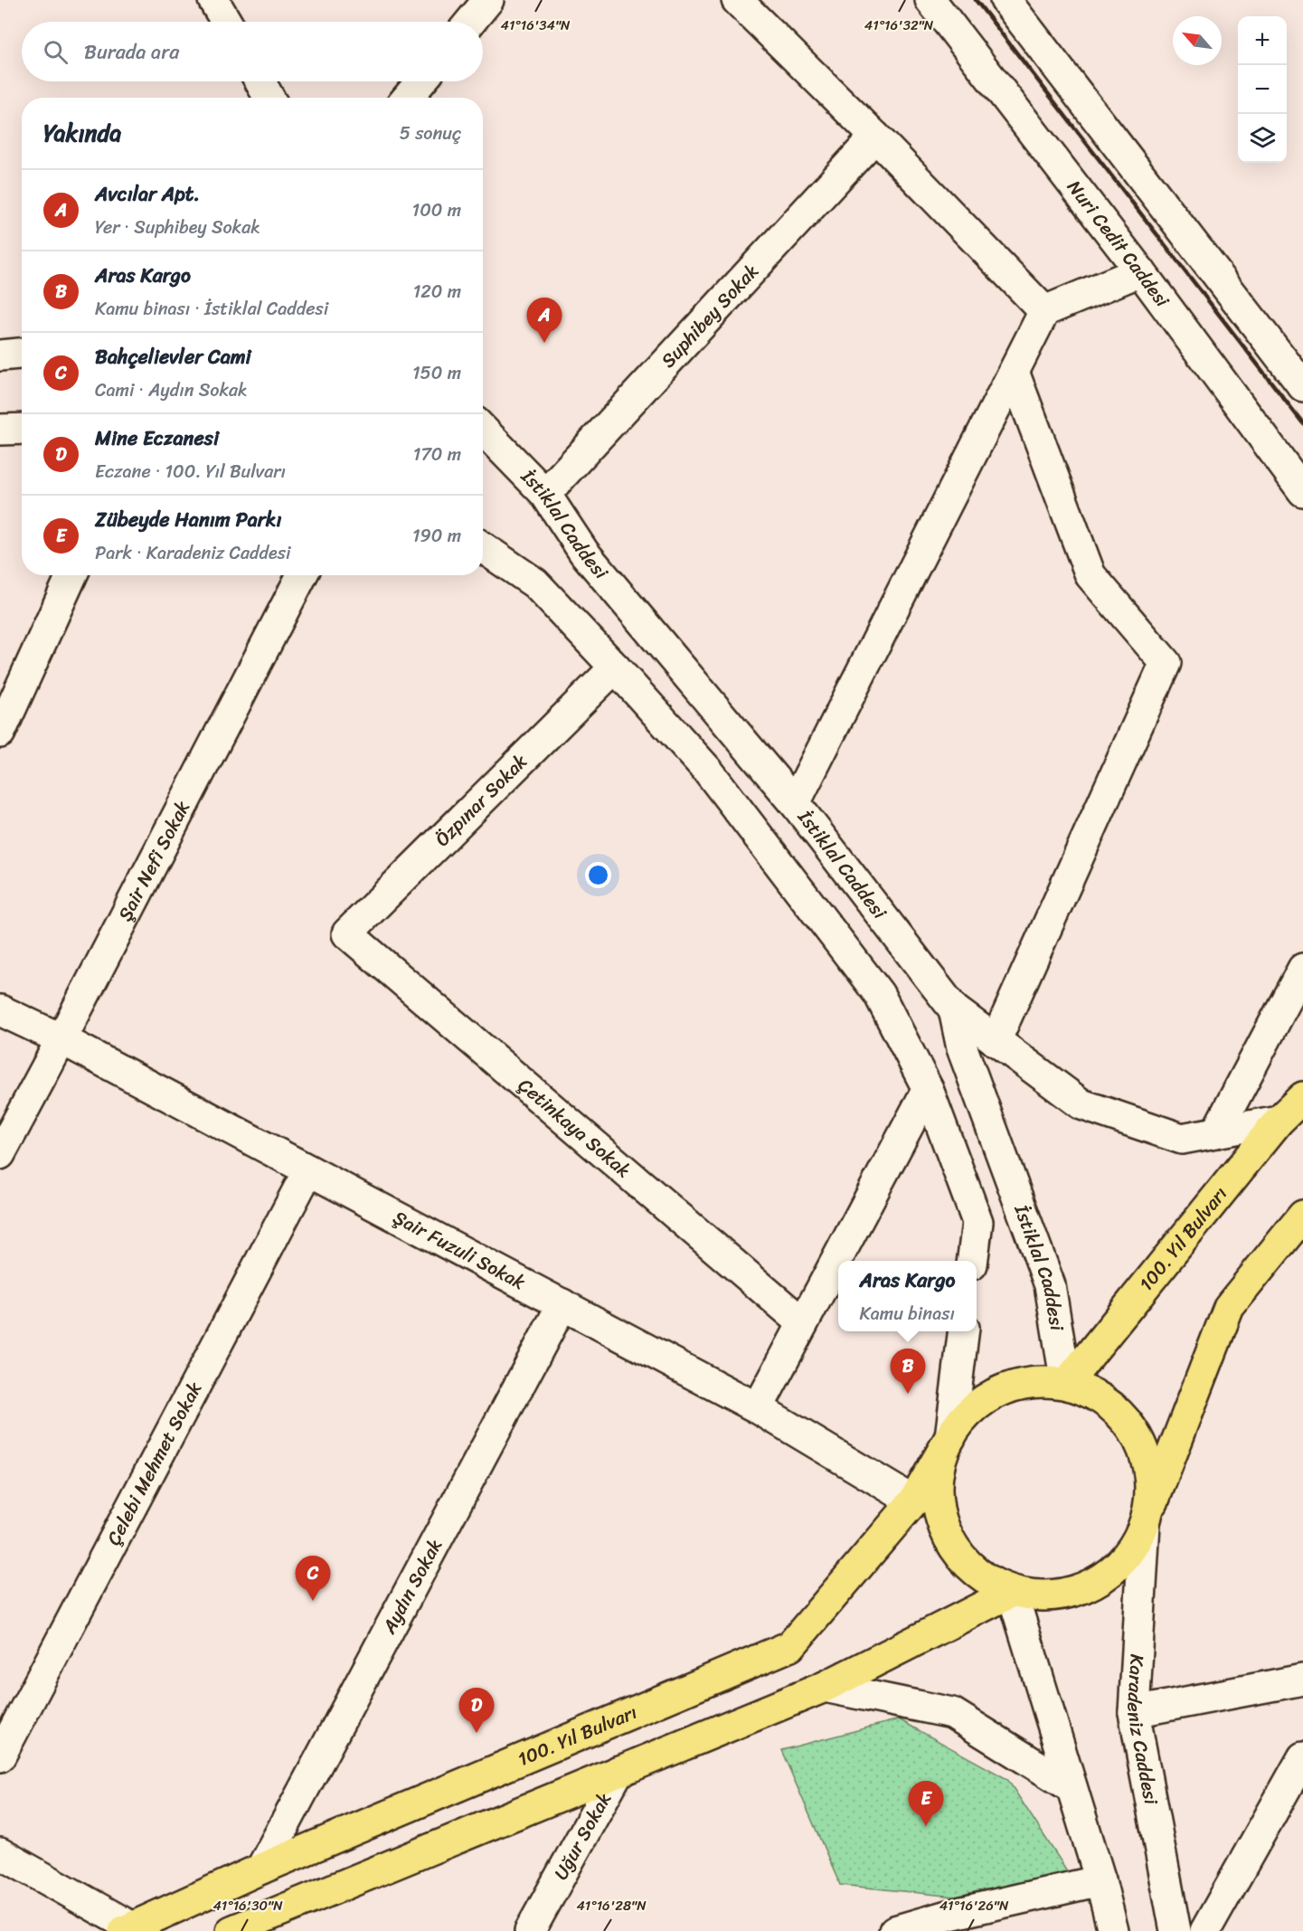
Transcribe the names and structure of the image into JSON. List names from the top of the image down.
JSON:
{
  "streets": {
    "main road": ["100. Yıl Bulvarı"],
    "street": [
      "Nuri Cedit Caddesi",
      "Suphibey Sokak",
      "İstiklal Caddesi",
      "Özpınar Sokak",
      "Şair Nefi Sokak",
      "Çetinkaya Sokak",
      "Şair Fuzuli Sokak",
      "Çelebi Mehmet Sokak",
      "Aydın Sokak",
      "Karadeniz Caddesi",
      "Uğur Sokak"
    ]
  },
  "crossings": [
    ["Suphibey Sokak", "İstiklal Caddesi"],
    ["İstiklal Caddesi", "100. Yıl Bulvarı"],
    ["Özpınar Sokak", "Çetinkaya Sokak"],
    ["Şair Nefi Sokak", "Şair Fuzuli Sokak"],
    ["100. Yıl Bulvarı", "Şair Fuzuli Sokak"],
    ["100. Yıl Bulvarı", "Aydın Sokak"],
    ["Şair Fuzuli Sokak", "Çelebi Mehmet Sokak"],
    ["Şair Fuzuli Sokak", "Aydın Sokak"]
  ],
  "north": "top left",
  "page": {
    "map_buttons": ["+", "−"],
    "search": "Burada ara",
    "heading": ["Yakında", "5 sonuç"],
    "list": [
      {
        "mark": "A",
        "name": "Avcılar Apt.",
        "note": "Yer · Suphibey Sokak",
        "value": "100 m"
      },
      {
        "mark": "B",
        "name": "Aras Kargo",
        "note": "Kamu binası · İstiklal Caddesi",
        "value": "120 m"
      },
      {
        "mark": "C",
        "name": "Bahçelievler Cami",
        "note": "Cami · Aydın Sokak",
        "value": "150 m"
      },
      {
        "mark": "D",
        "name": "Mine Eczanesi",
        "note": "Eczane · 100. Yıl Bulvarı",
        "value": "170 m"
      },
      {
        "mark": "E",
        "name": "Zübeyde Hanım Parkı",
        "note": "Park · Karadeniz Caddesi",
        "value": "190 m"
      }
    ],
    "pins": [
      "A",
      "B",
      "C",
      "D",
      "E"
    ],
    "popup": ["Aras Kargo", "Kamu binası"]
  },
  "coordinates": [
    "41°16'34\"N",
    "41°16'32\"N",
    "41°16'30\"N",
    "41°16'28\"N",
    "41°16'26\"N"
  ]
}
